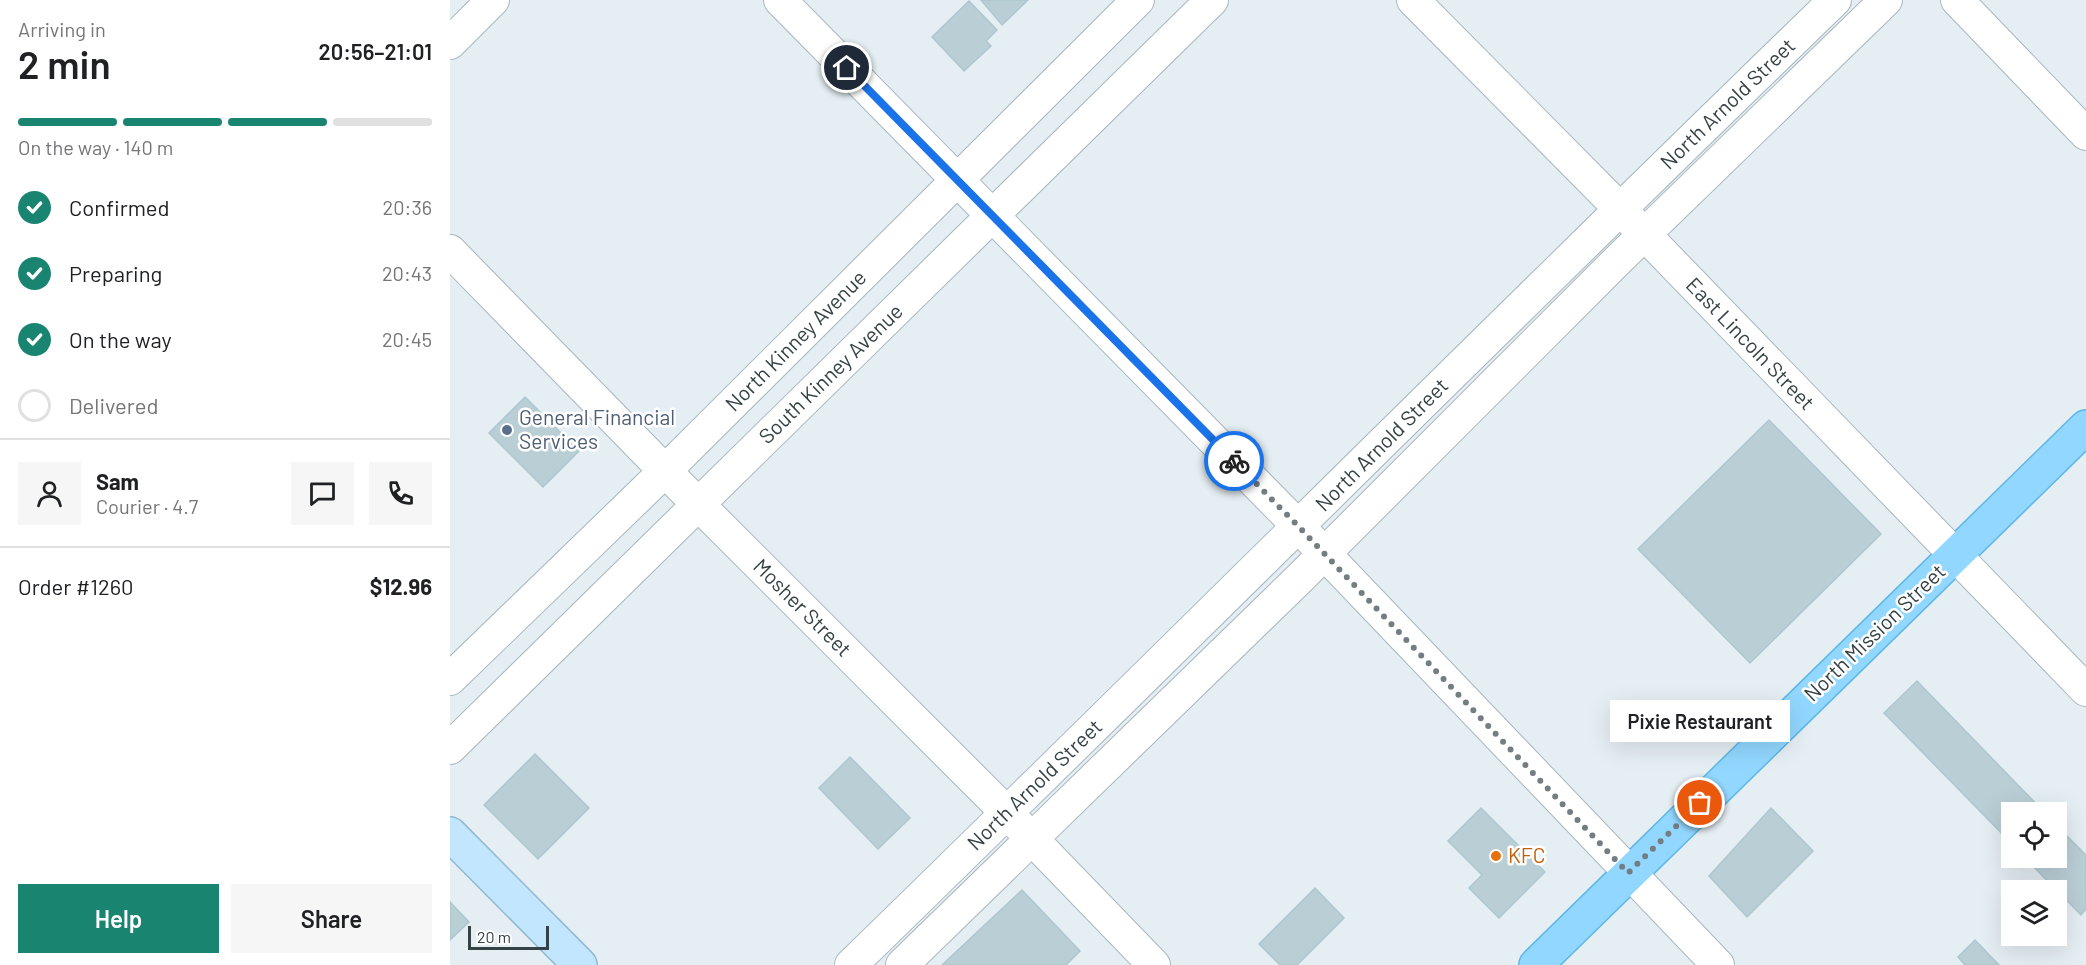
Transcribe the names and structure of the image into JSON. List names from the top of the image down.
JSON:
{
  "streets": {
    "main road": ["North Mission Street"],
    "street": [
      "North Arnold Street",
      "North Kinney Avenue",
      "East Lincoln Street",
      "South Kinney Avenue",
      "Mosher Street"
    ]
  },
  "crossings": [
    ["North Arnold Street", "East Lincoln Street"],
    ["North Arnold Street", "Mosher Street"],
    ["North Kinney Avenue", "Mosher Street"],
    ["East Lincoln Street", "North Mission Street"],
    ["South Kinney Avenue", "Mosher Street"]
  ],
  "places": ["General Financial Services", "Pixie Restaurant", "KFC"],
  "scale_bar": "20 m",
  "page": {
    "heading": ["2 min", "Arriving in", "20:56–21:01"],
    "panel": [
      "Sam",
      "Courier · 4.7",
      "Order #1260",
      "$12.96"
    ],
    "bar": "On the way · 140 m",
    "list": [
      ["Confirmed", "20:36"],
      ["Preparing", "20:43"],
      ["On the way", "20:45"],
      "Delivered"
    ],
    "bubble": "Pixie Restaurant",
    "buttons": ["Help", "Share"],
    "scale": "20 m"
  }
}
